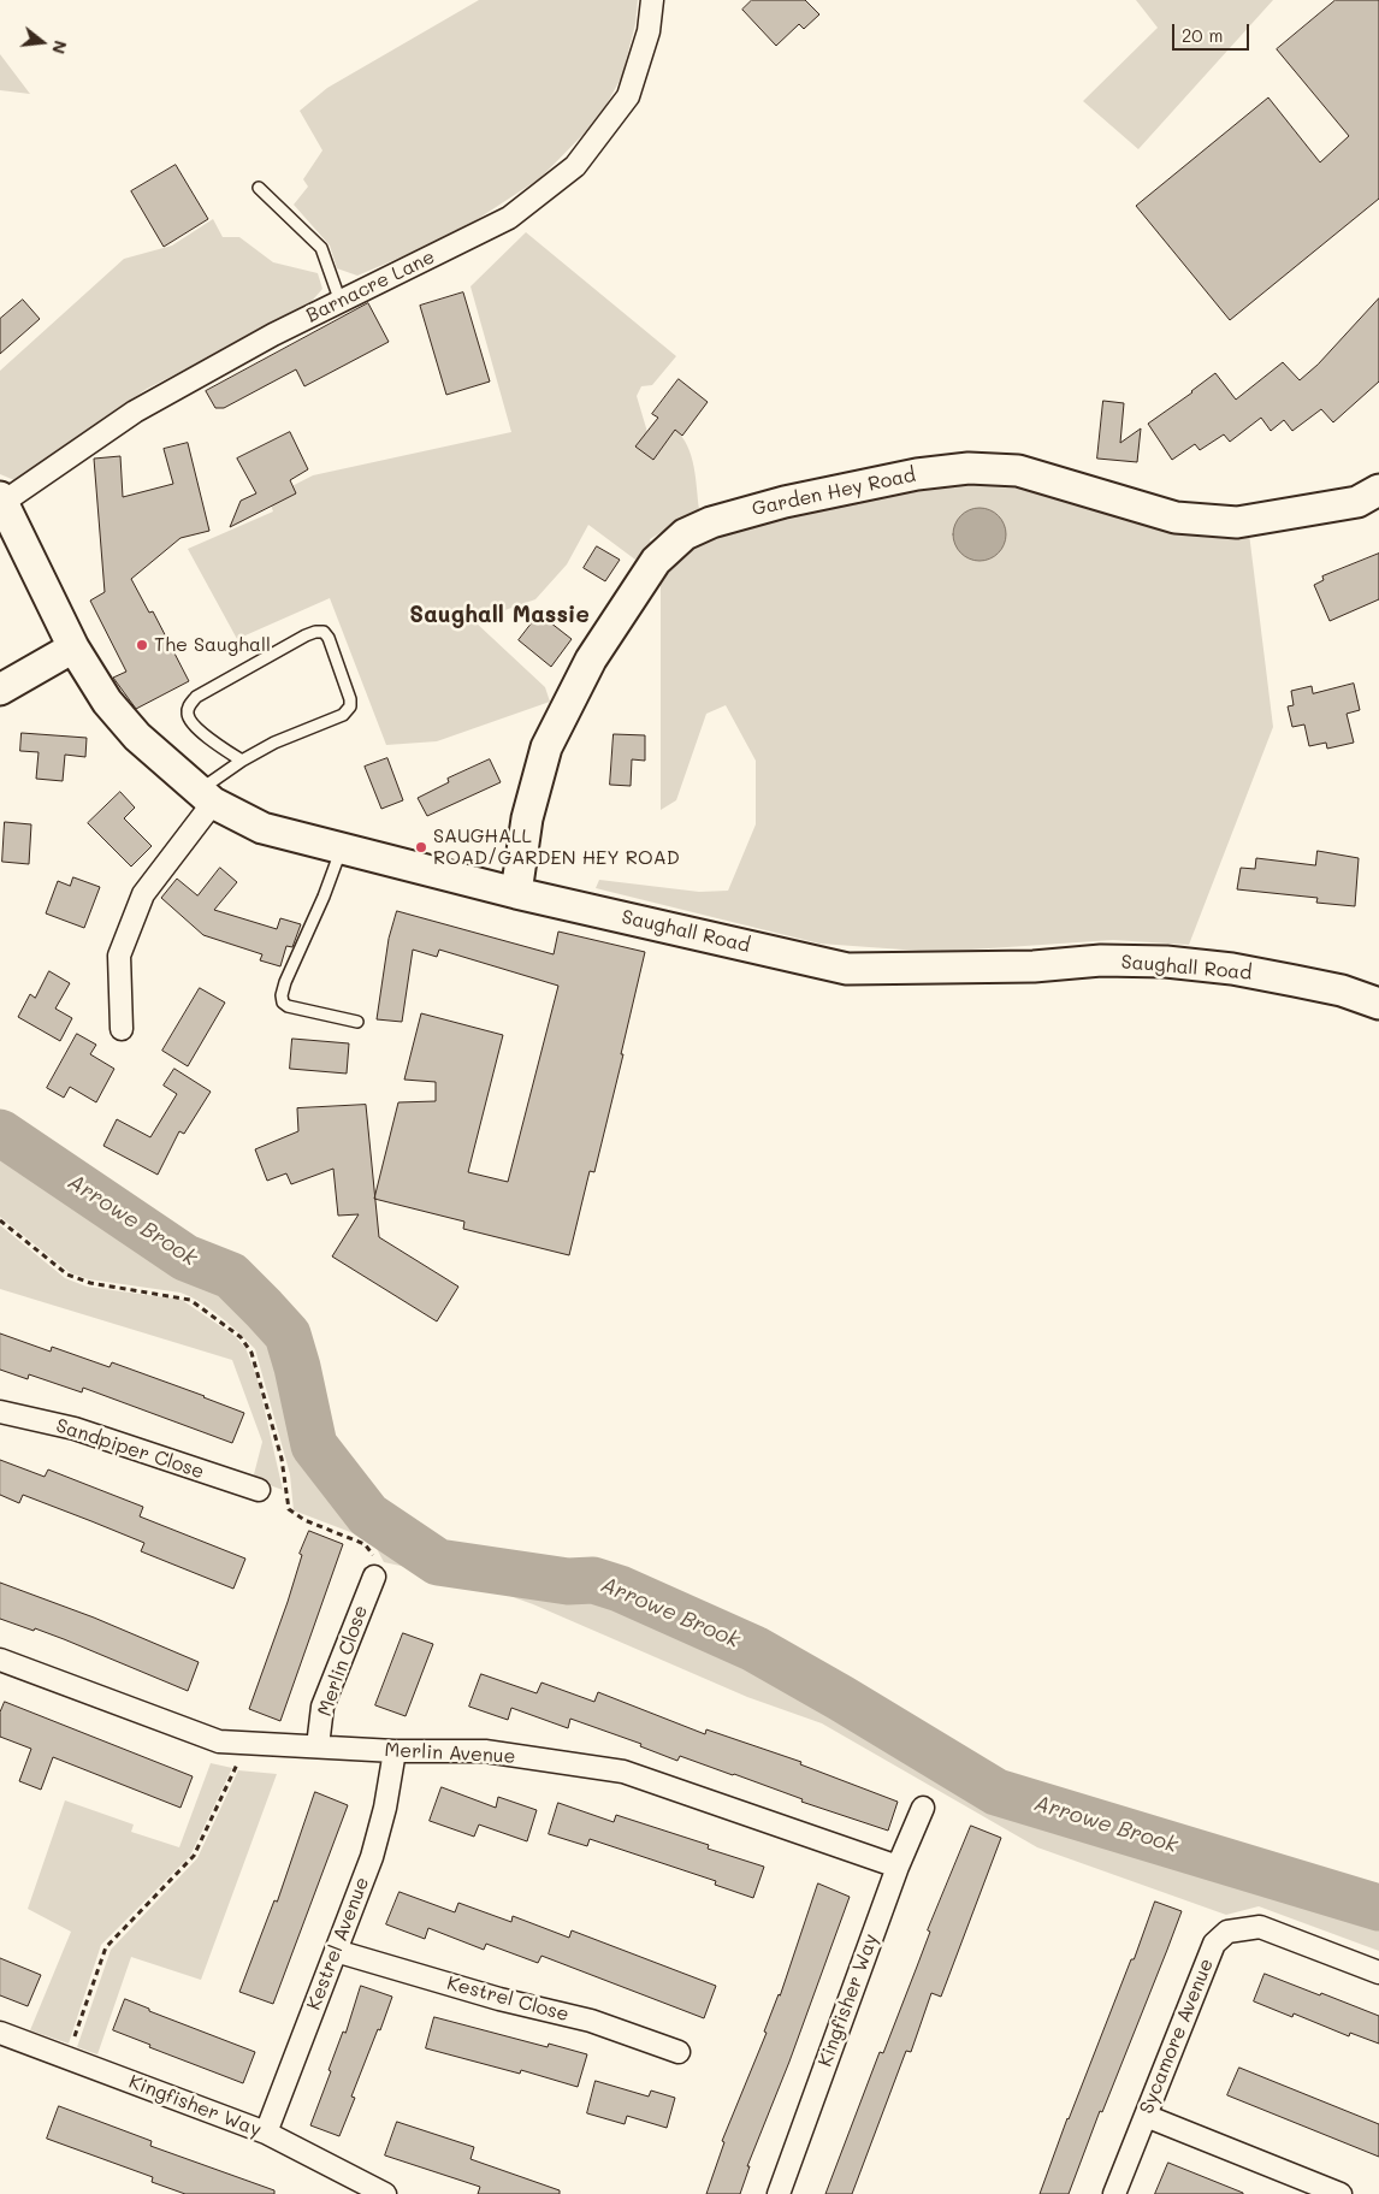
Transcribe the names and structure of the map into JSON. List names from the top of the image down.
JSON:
{
  "streets": {
    "street": [
      "Barnacre Lane",
      "Garden Hey Road",
      "Saughall Road",
      "Sandpiper Close",
      "Merlin Close",
      "Merlin Avenue",
      "Kestrel Avenue",
      "Kestrel Close",
      "Kingfisher Way",
      "Sycamore Avenue"
    ]
  },
  "crossings": [
    ["Barnacre Lane", "Saughall Road"],
    ["Garden Hey Road", "Saughall Road"],
    ["Merlin Close", "Merlin Avenue"],
    ["Merlin Avenue", "Kestrel Avenue"],
    ["Merlin Avenue", "Kingfisher Way"],
    ["Kestrel Avenue", "Kestrel Close"],
    ["Kestrel Avenue", "Kingfisher Way"]
  ],
  "districts": ["Saughall Massie"],
  "water": ["Arrowe Brook"],
  "places": ["The Saughall", "SAUGHALL ROAD/GARDEN HEY ROAD"],
  "scale_bar": "20 m",
  "north": "right"
}
